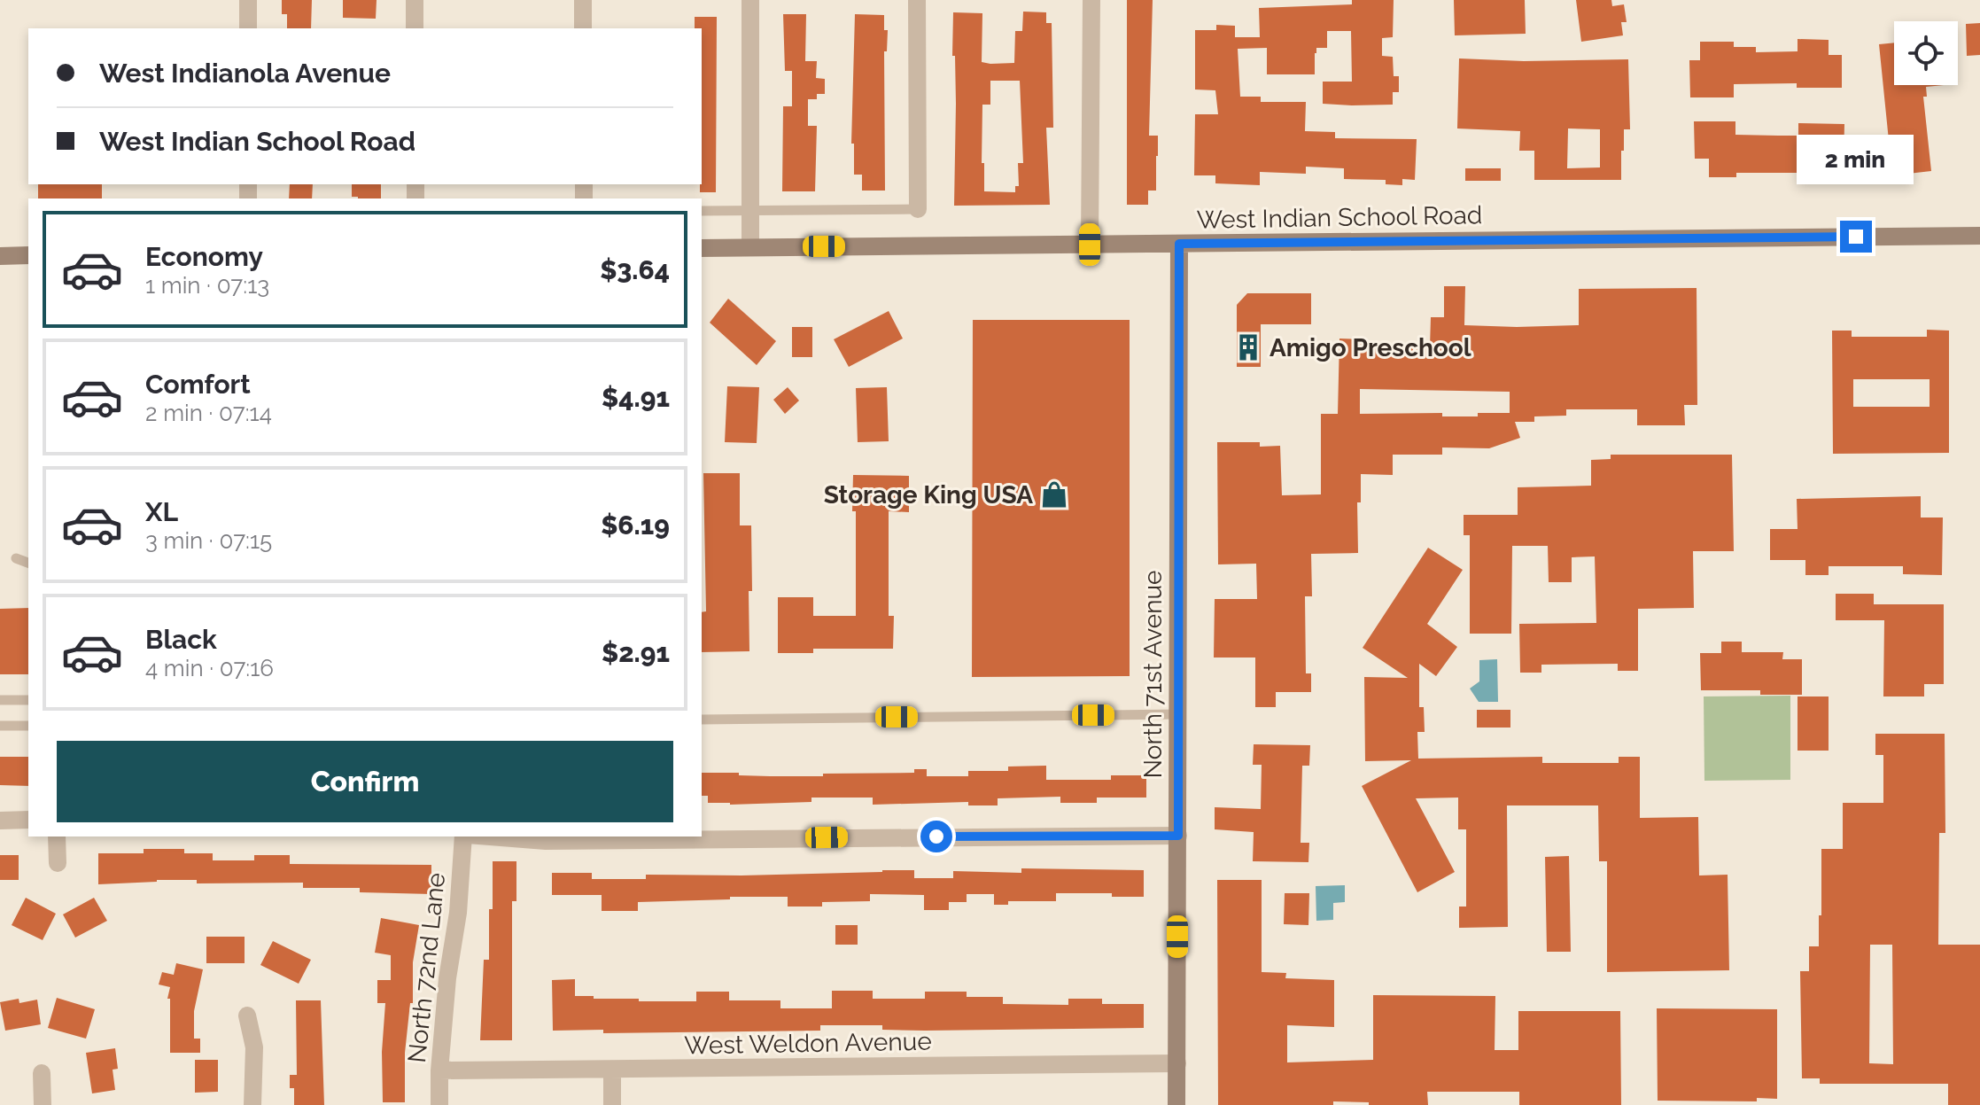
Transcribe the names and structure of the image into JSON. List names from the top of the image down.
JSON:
{
  "streets": {
    "main road": ["West Indian School Road", "North 71st Avenue"],
    "street": ["North 72nd Lane", "West Weldon Avenue"]
  },
  "crossings": [
    ["West Indian School Road", "North 71st Avenue"],
    ["North 71st Avenue", "West Weldon Avenue"],
    ["North 72nd Lane", "West Weldon Avenue"]
  ],
  "places": {
    "building": ["Amigo Preschool"],
    "shop": ["Storage King USA"]
  },
  "page": {
    "banner": ["West Indianola Avenue", "West Indian School Road"],
    "bubble": "2 min",
    "list": [
      {
        "name": "Economy",
        "note": "1 min · 07:13",
        "value": "$3.64"
      },
      {
        "name": "Comfort",
        "note": "2 min · 07:14",
        "value": "$4.91"
      },
      {
        "name": "XL",
        "note": "3 min · 07:15",
        "value": "$6.19"
      },
      {
        "name": "Black",
        "note": "4 min · 07:16",
        "value": "$2.91"
      }
    ],
    "buttons": "Confirm"
  }
}
